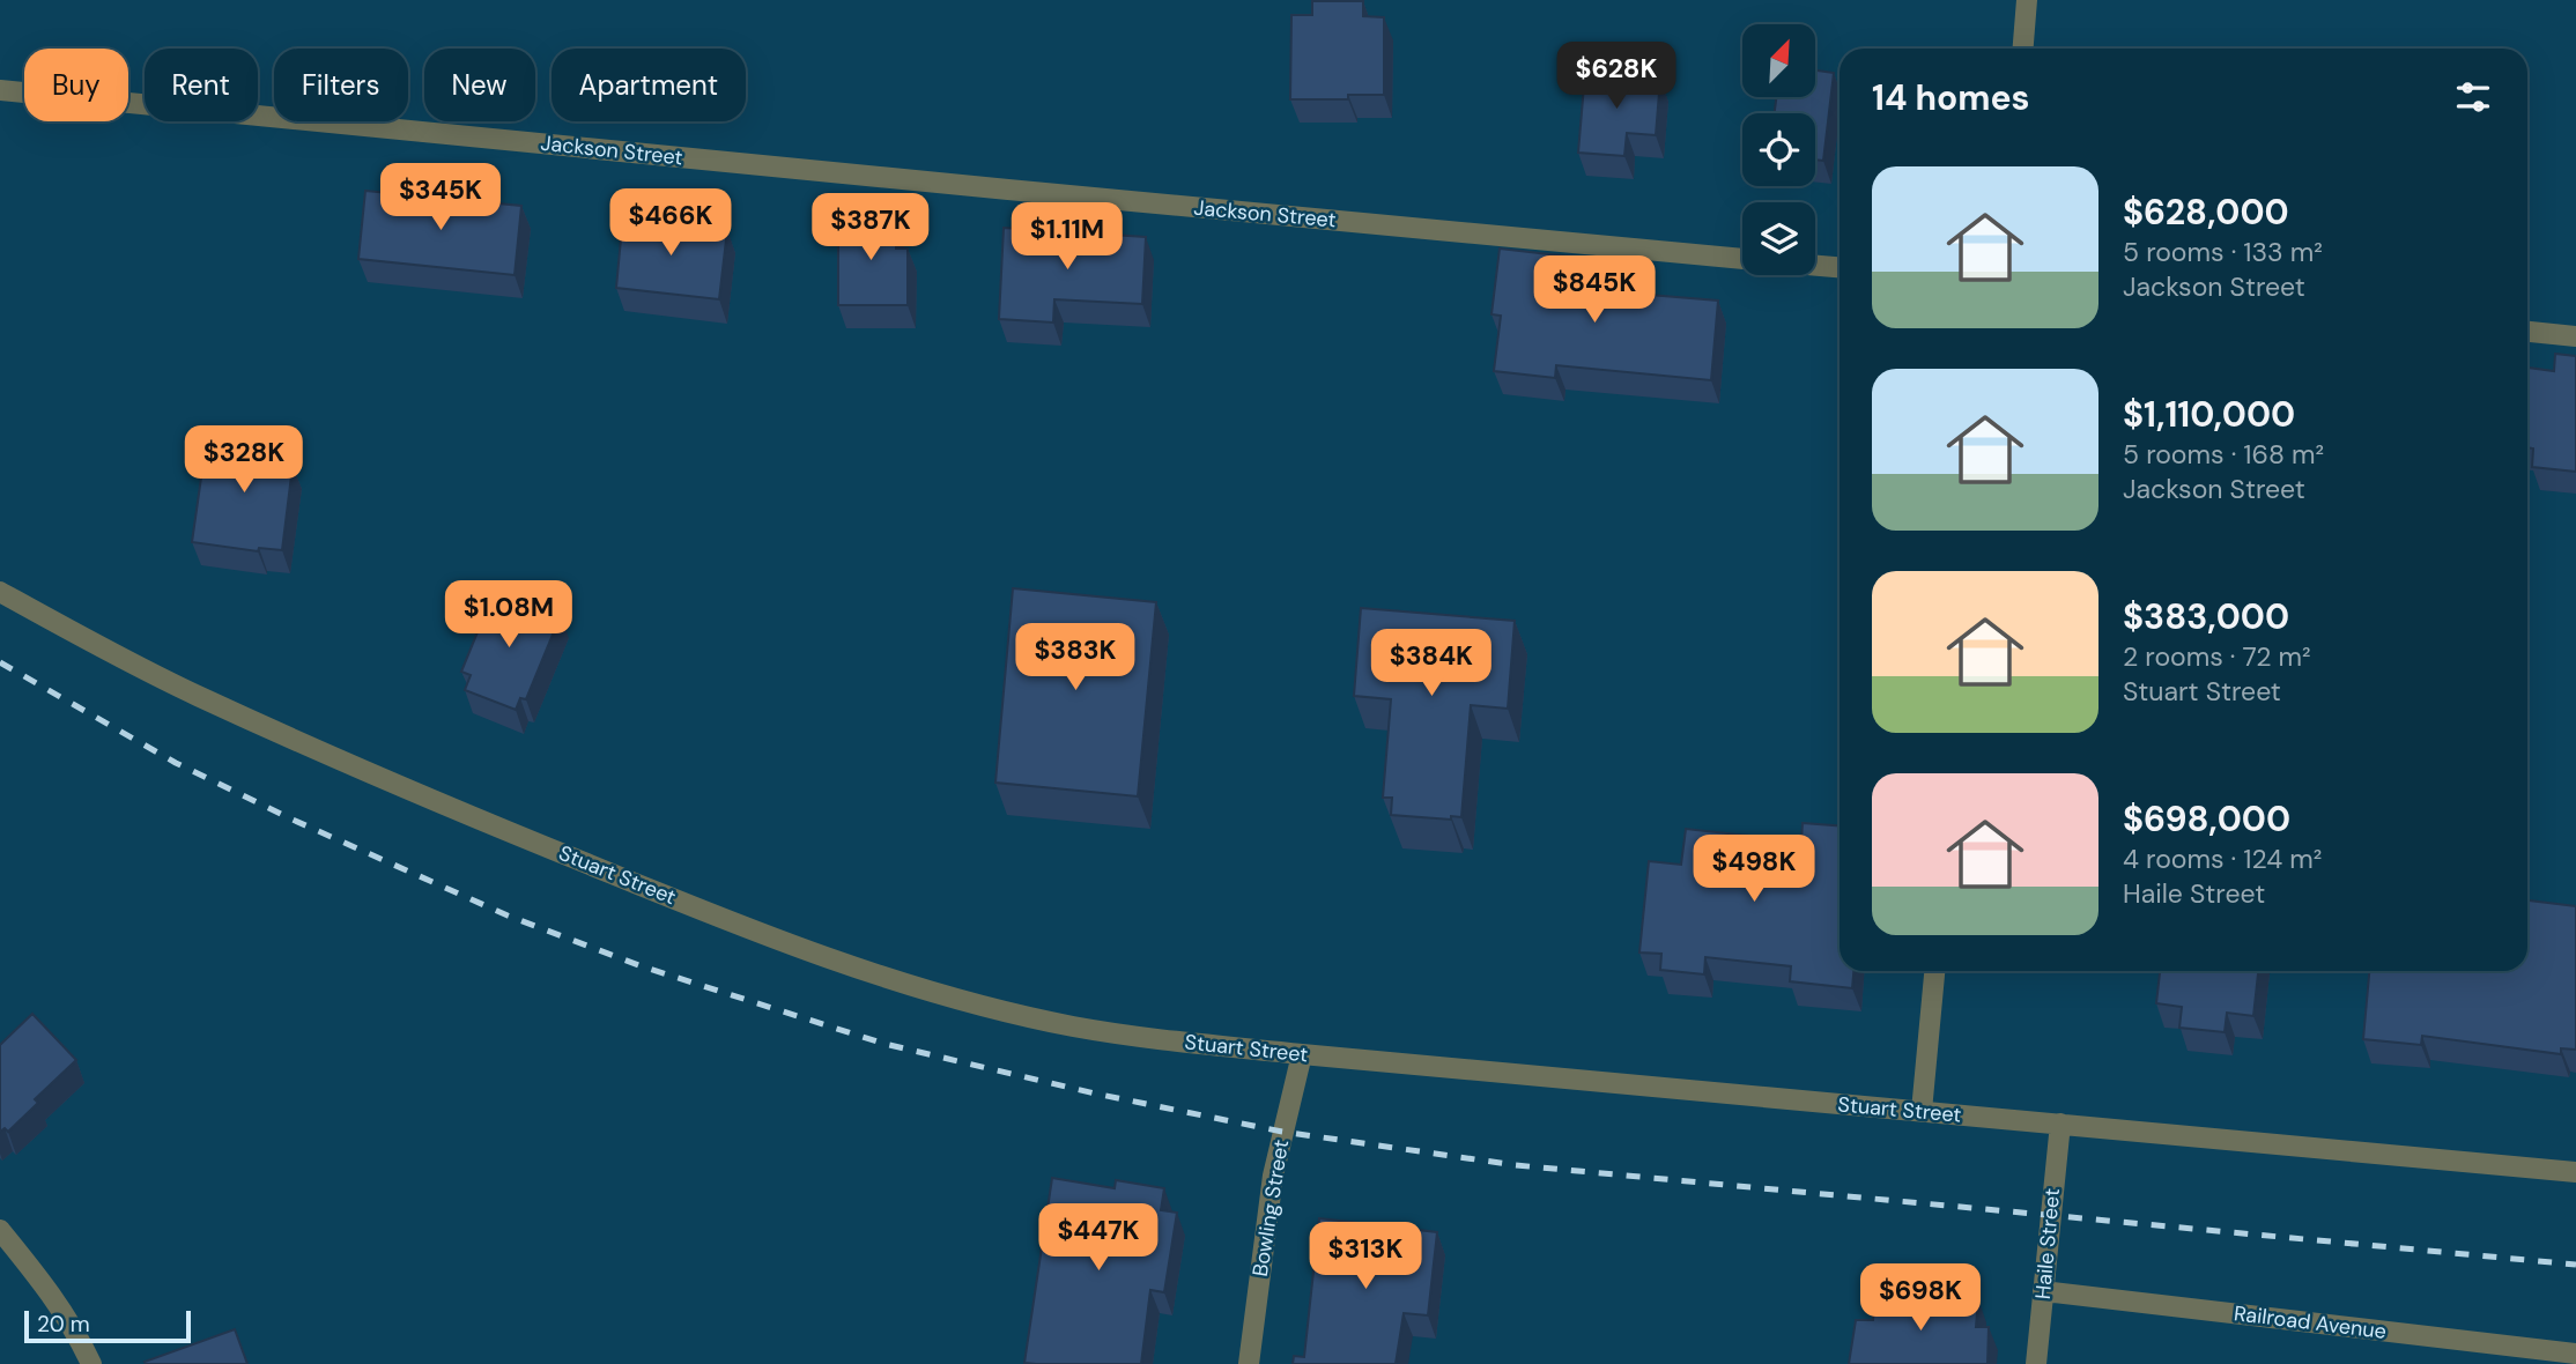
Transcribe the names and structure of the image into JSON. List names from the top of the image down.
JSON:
{
  "streets": {
    "street": [
      "Jackson Street",
      "Stuart Street",
      "Bowling Street",
      "Haile Street",
      "Railroad Avenue"
    ]
  },
  "crossings": [
    ["Stuart Street", "Bowling Street"],
    ["Stuart Street", "Haile Street"],
    ["Haile Street", "Railroad Avenue"]
  ],
  "scale_bar": "20 m",
  "north": "top right",
  "page": {
    "price": [
      "$628K",
      "$345K",
      "$466K",
      "$387K",
      "$1.11M",
      "$845K",
      "$328K",
      "$1.08M",
      "$383K",
      "$384K",
      "$498K",
      "$447K",
      "$313K",
      "$698K"
    ],
    "chip": [
      "Buy",
      "Rent",
      "Filters",
      "New",
      "Apartment"
    ],
    "heading": "14 homes",
    "list": [
      {
        "name": "$628,000",
        "note": "5 rooms · 133 m² · Jackson Street"
      },
      {
        "name": "$1,110,000",
        "note": "5 rooms · 168 m² · Jackson Street"
      },
      {
        "name": "$383,000",
        "note": "2 rooms · 72 m² · Stuart Street"
      },
      {
        "name": "$698,000",
        "note": "4 rooms · 124 m² · Haile Street"
      }
    ],
    "scale": "20 m"
  }
}
